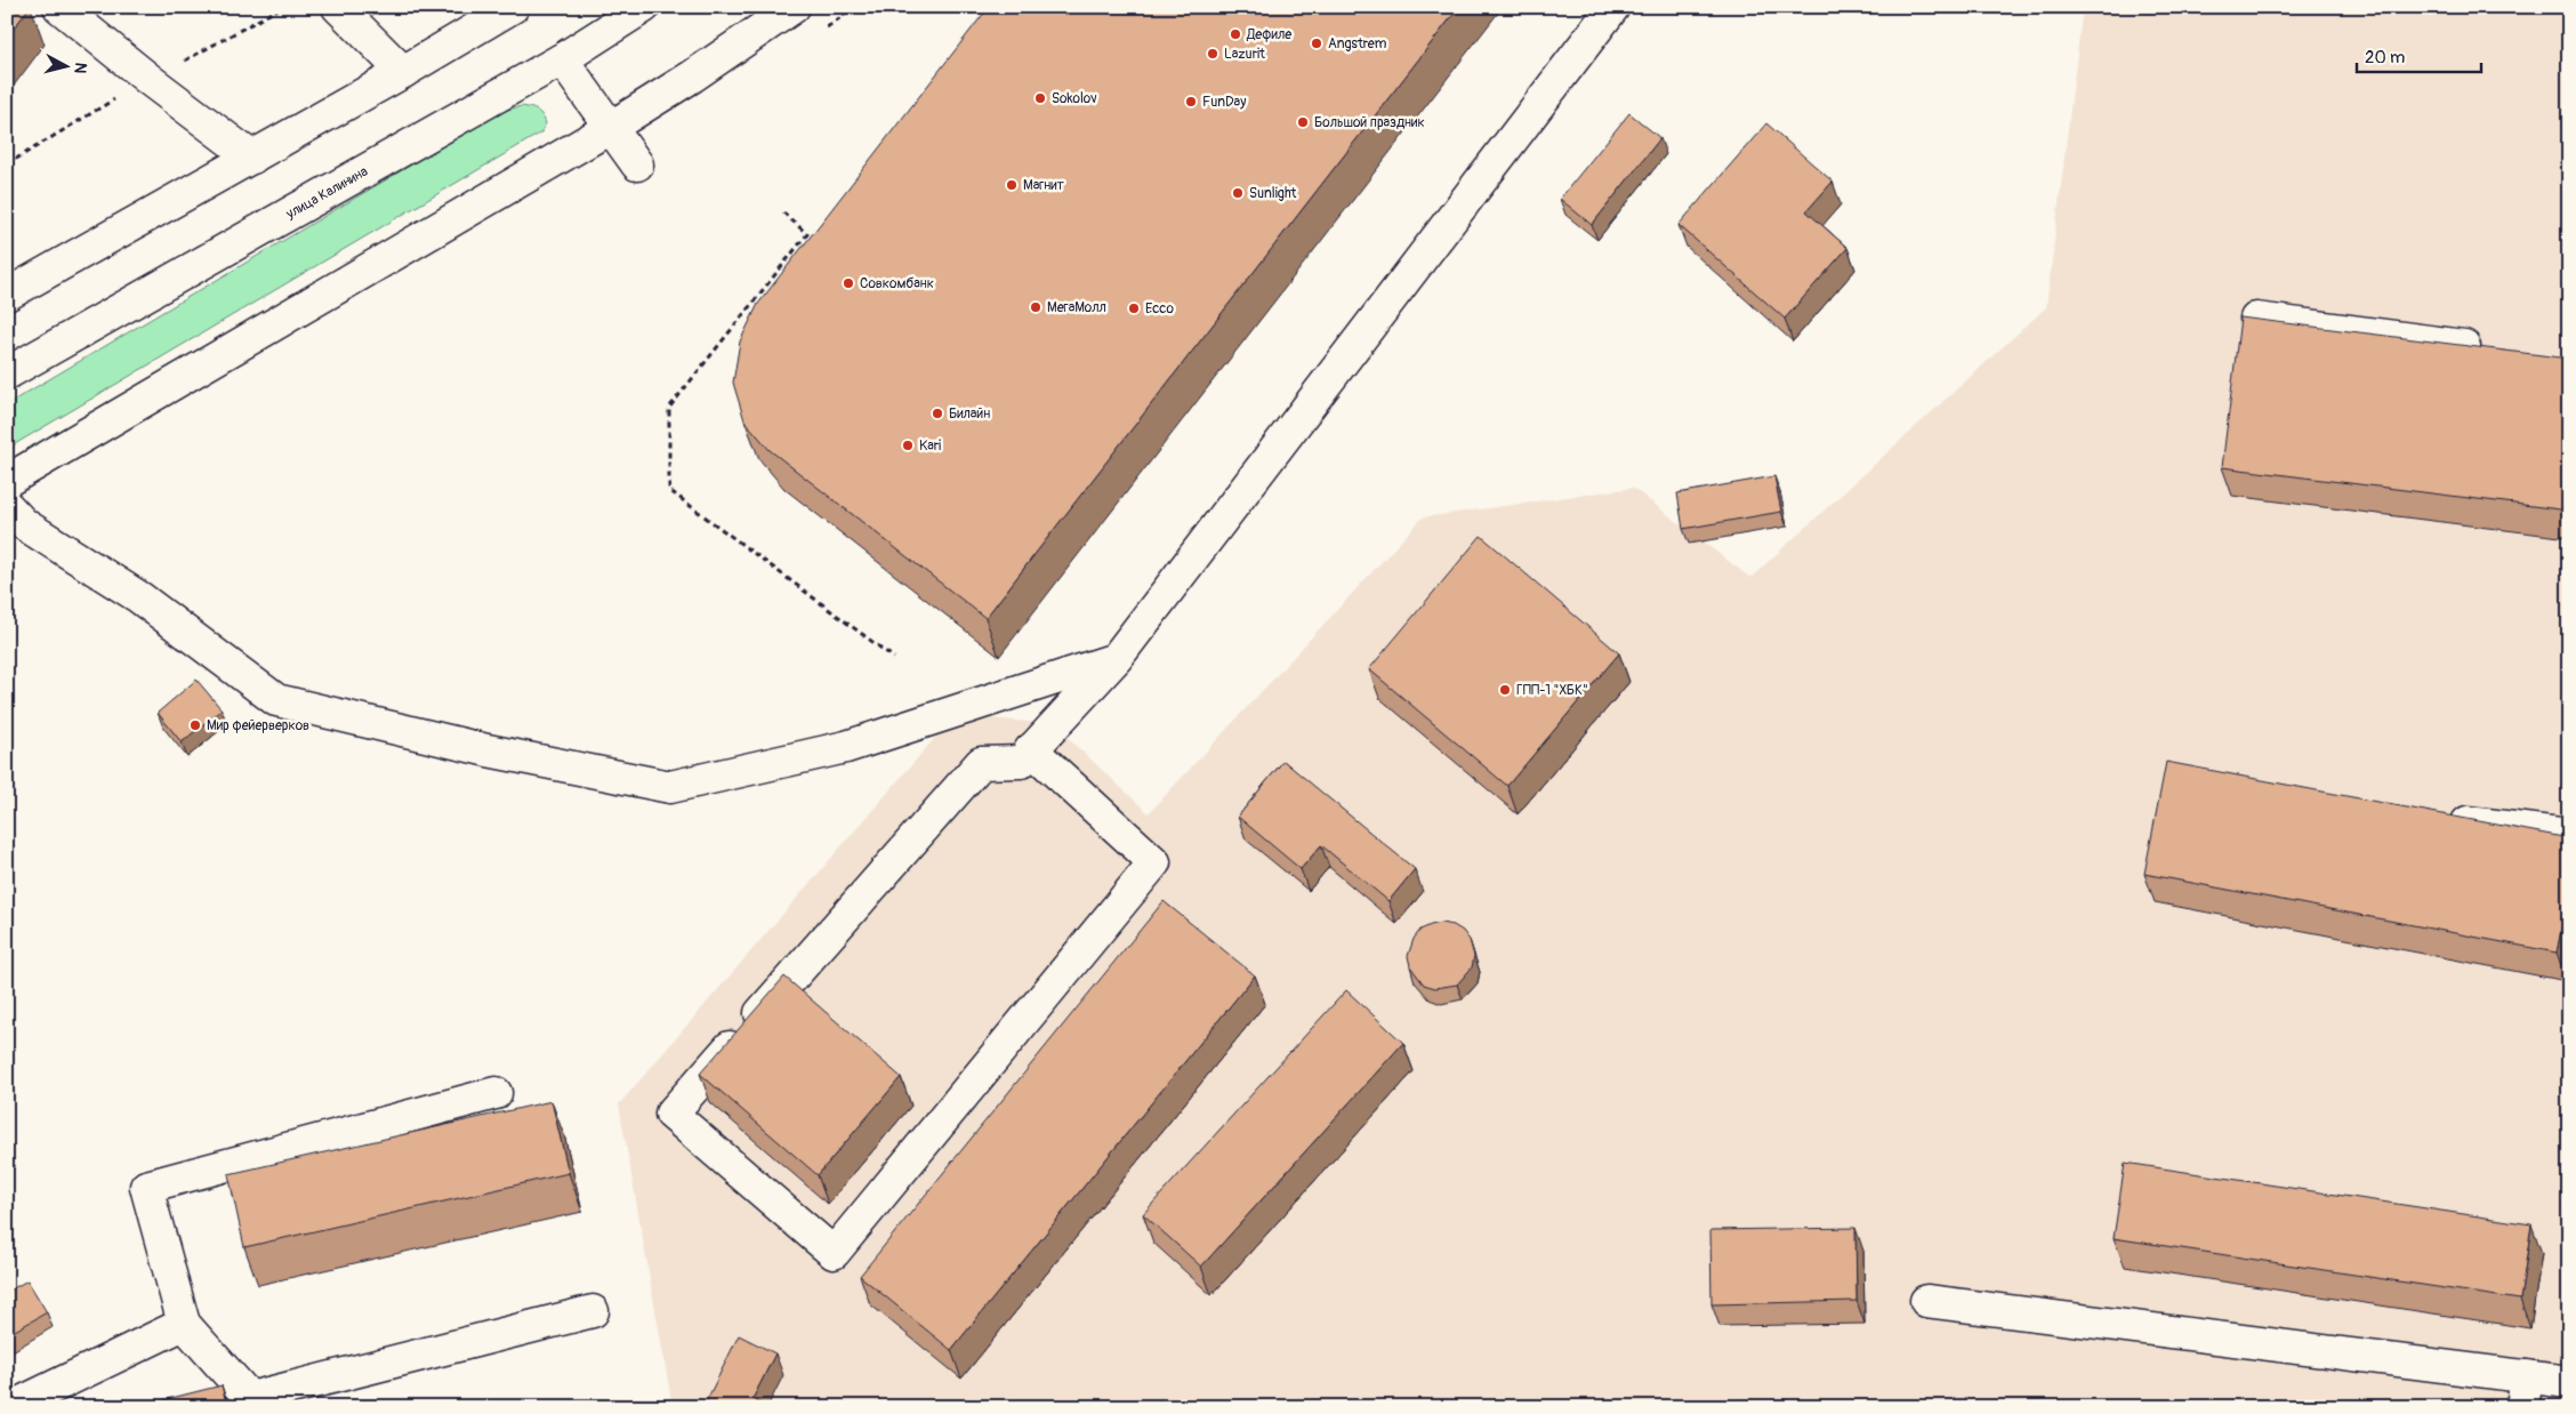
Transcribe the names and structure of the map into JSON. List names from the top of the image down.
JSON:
{
  "streets": {
    "main road": ["улица Калинина"]
  },
  "places": [
    "Дефиле",
    "Angstrem",
    "Lazurit",
    "Sokolov",
    "FunDay",
    "Большой праздник",
    "Магнит",
    "Sunlight",
    "Совкомбанк",
    "МегаМолл",
    "Ecco",
    "Билайн",
    "Kari",
    "ГПП-1 \"ХБК\"",
    "Мир фейерверков"
  ],
  "scale_bar": "20 m",
  "north": "right"
}
